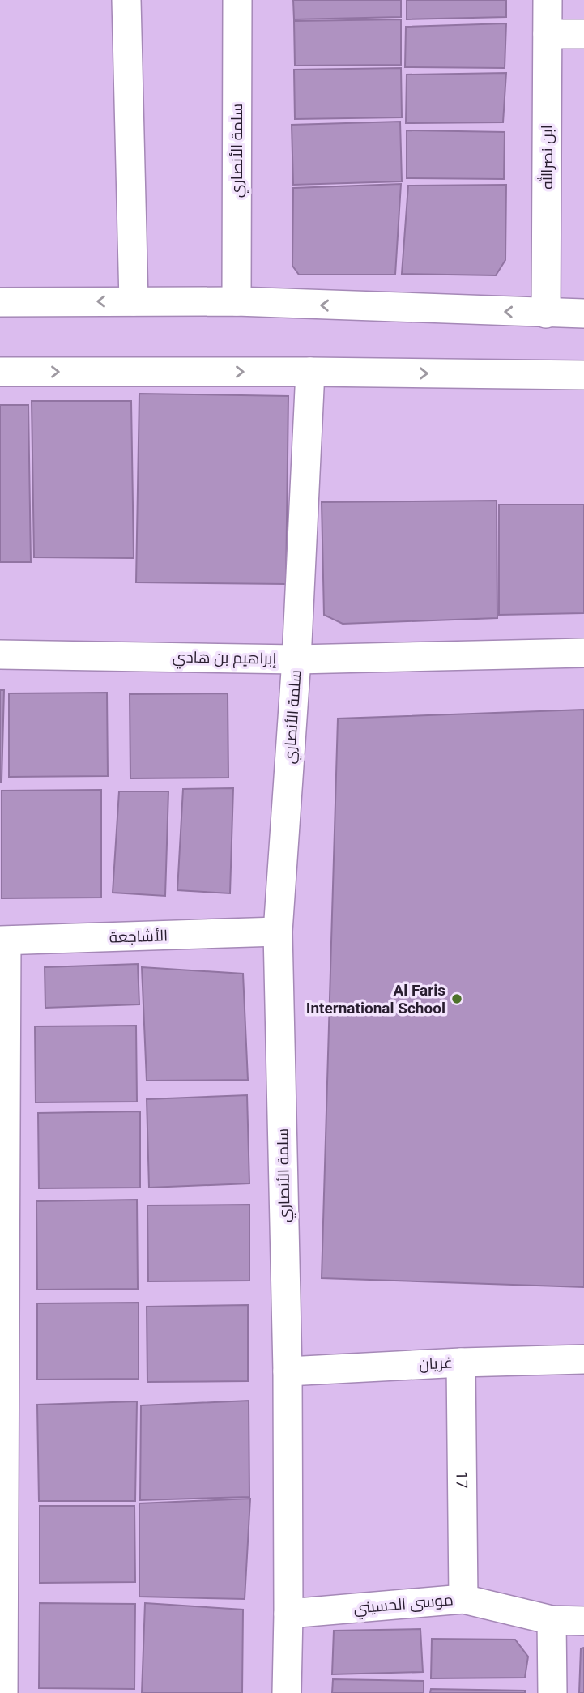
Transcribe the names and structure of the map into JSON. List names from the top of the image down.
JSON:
{
  "streets": {
    "street": [
      "سلمة الأنصاري",
      "ابن نصرالله",
      "إبراهيم بن هادي",
      "الأشاجعة",
      "غريان",
      "17",
      "موسى الحسيني"
    ]
  },
  "crossings": [
    ["سلمة الأنصاري", "إبراهيم بن هادي"],
    ["سلمة الأنصاري", "الأشاجعة"],
    ["سلمة الأنصاري", "غريان"],
    ["سلمة الأنصاري", "موسى الحسيني"],
    ["غريان", "17"],
    ["17", "موسى الحسيني"]
  ],
  "places": ["Al Faris International School"]
}
